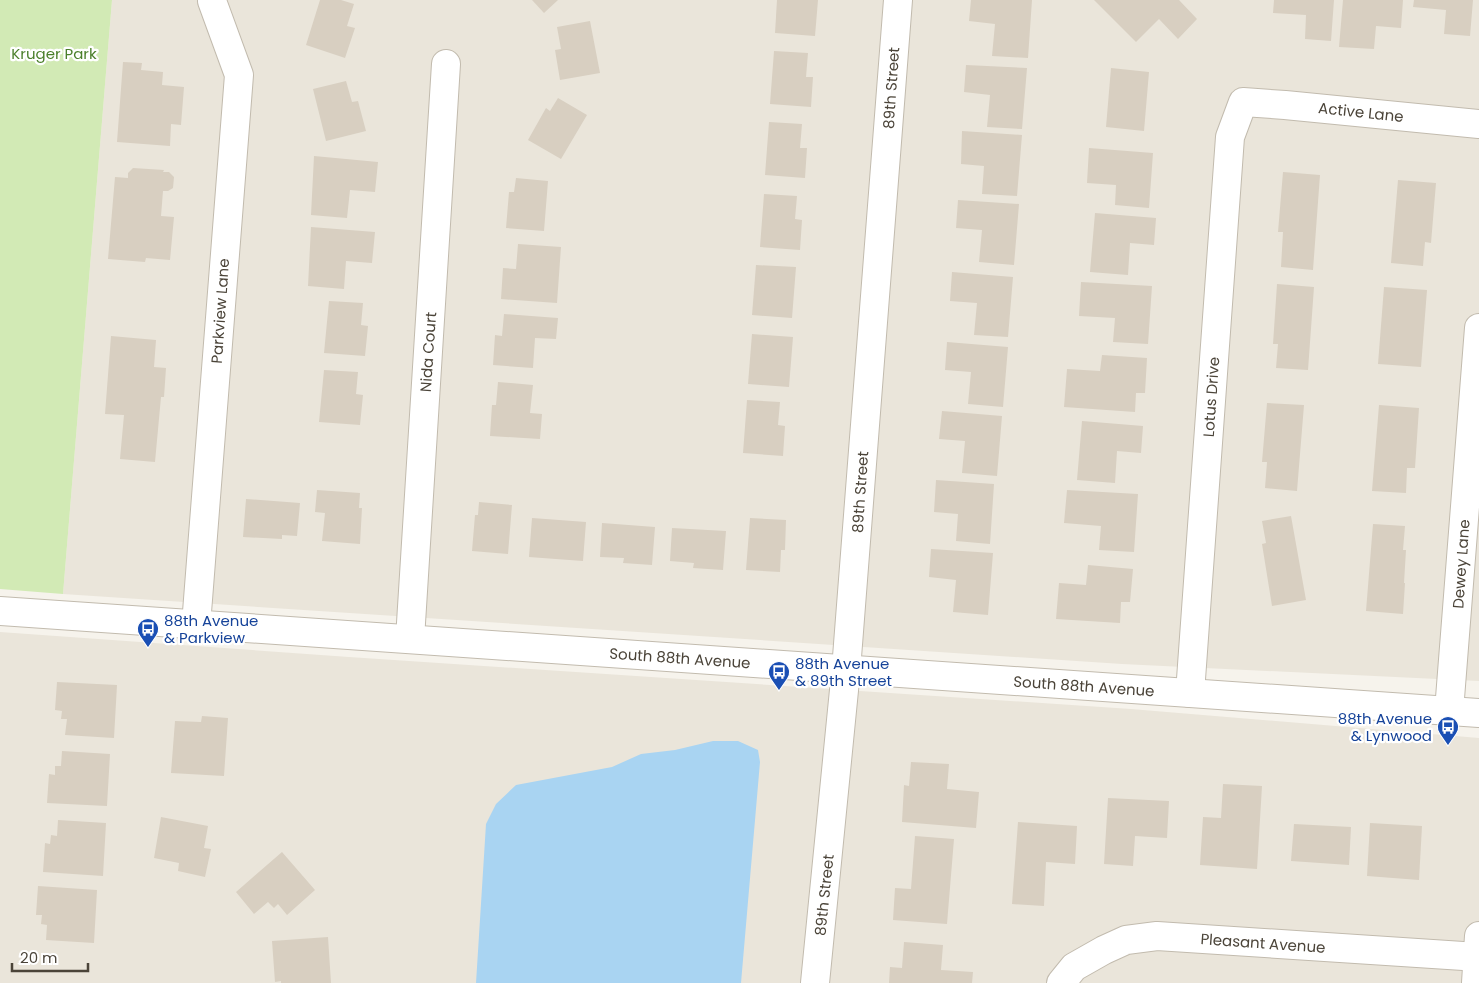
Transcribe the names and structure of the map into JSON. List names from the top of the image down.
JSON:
{
  "streets": {
    "street": [
      "89th Street",
      "Active Lane",
      "Parkview Lane",
      "Nida Court",
      "Lotus Drive",
      "Dewey Lane",
      "South 88th Avenue",
      "Pleasant Avenue"
    ]
  },
  "crossings": [
    ["89th Street", "South 88th Avenue"],
    ["Active Lane", "Lotus Drive"],
    ["Parkview Lane", "South 88th Avenue"],
    ["Nida Court", "South 88th Avenue"],
    ["Lotus Drive", "South 88th Avenue"],
    ["Dewey Lane", "South 88th Avenue"]
  ],
  "parks": ["Kruger Park"],
  "places": {
    "bus stop": ["88th Avenue & Parkview", "88th Avenue & 89th Street", "88th Avenue & Lynwood"]
  },
  "scale_bar": "20 m"
}
